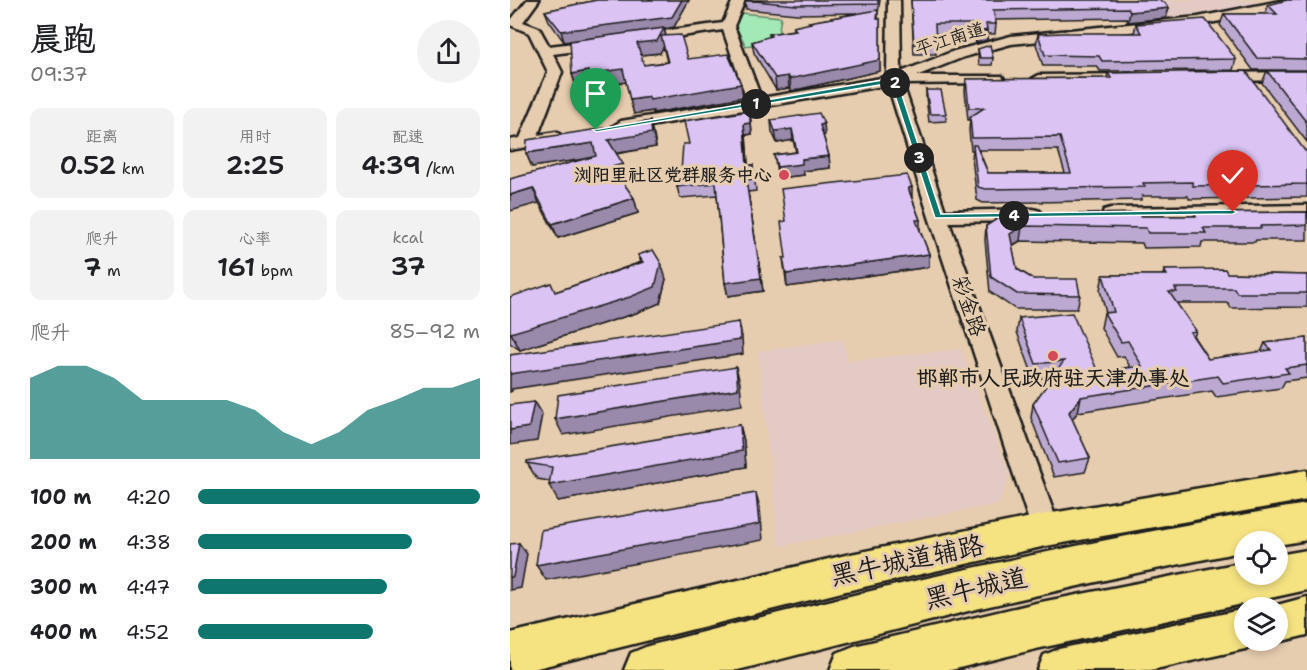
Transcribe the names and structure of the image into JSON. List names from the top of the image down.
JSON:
{
  "streets": {
    "highway": ["黑牛城道"],
    "main road": ["黑牛城道辅路"],
    "street": ["平江南道", "彩金路"]
  },
  "crossings": [
    ["平江南道", "彩金路"],
    ["彩金路", "黑牛城道辅路"]
  ],
  "places": ["浏阳里社区党群服务中心", "邯郸市人民政府驻天津办事处"],
  "page": {
    "heading": ["晨跑", "09:37"],
    "pins": [
      "2",
      "1",
      "3",
      "4"
    ],
    "stats": [
      ["距离", "0.52 km"],
      ["用时", "2:25"],
      ["配速", "4:39 /km"],
      ["爬升", "7 m"],
      ["心率", "161 bpm"],
      ["kcal", "37"]
    ],
    "chart": ["爬升", "85–92 m"],
    "list": [
      {
        "name": "100 m",
        "note": "4:20"
      },
      {
        "name": "200 m",
        "note": "4:38"
      },
      {
        "name": "300 m",
        "note": "4:47"
      },
      {
        "name": "400 m",
        "note": "4:52"
      }
    ]
  }
}
